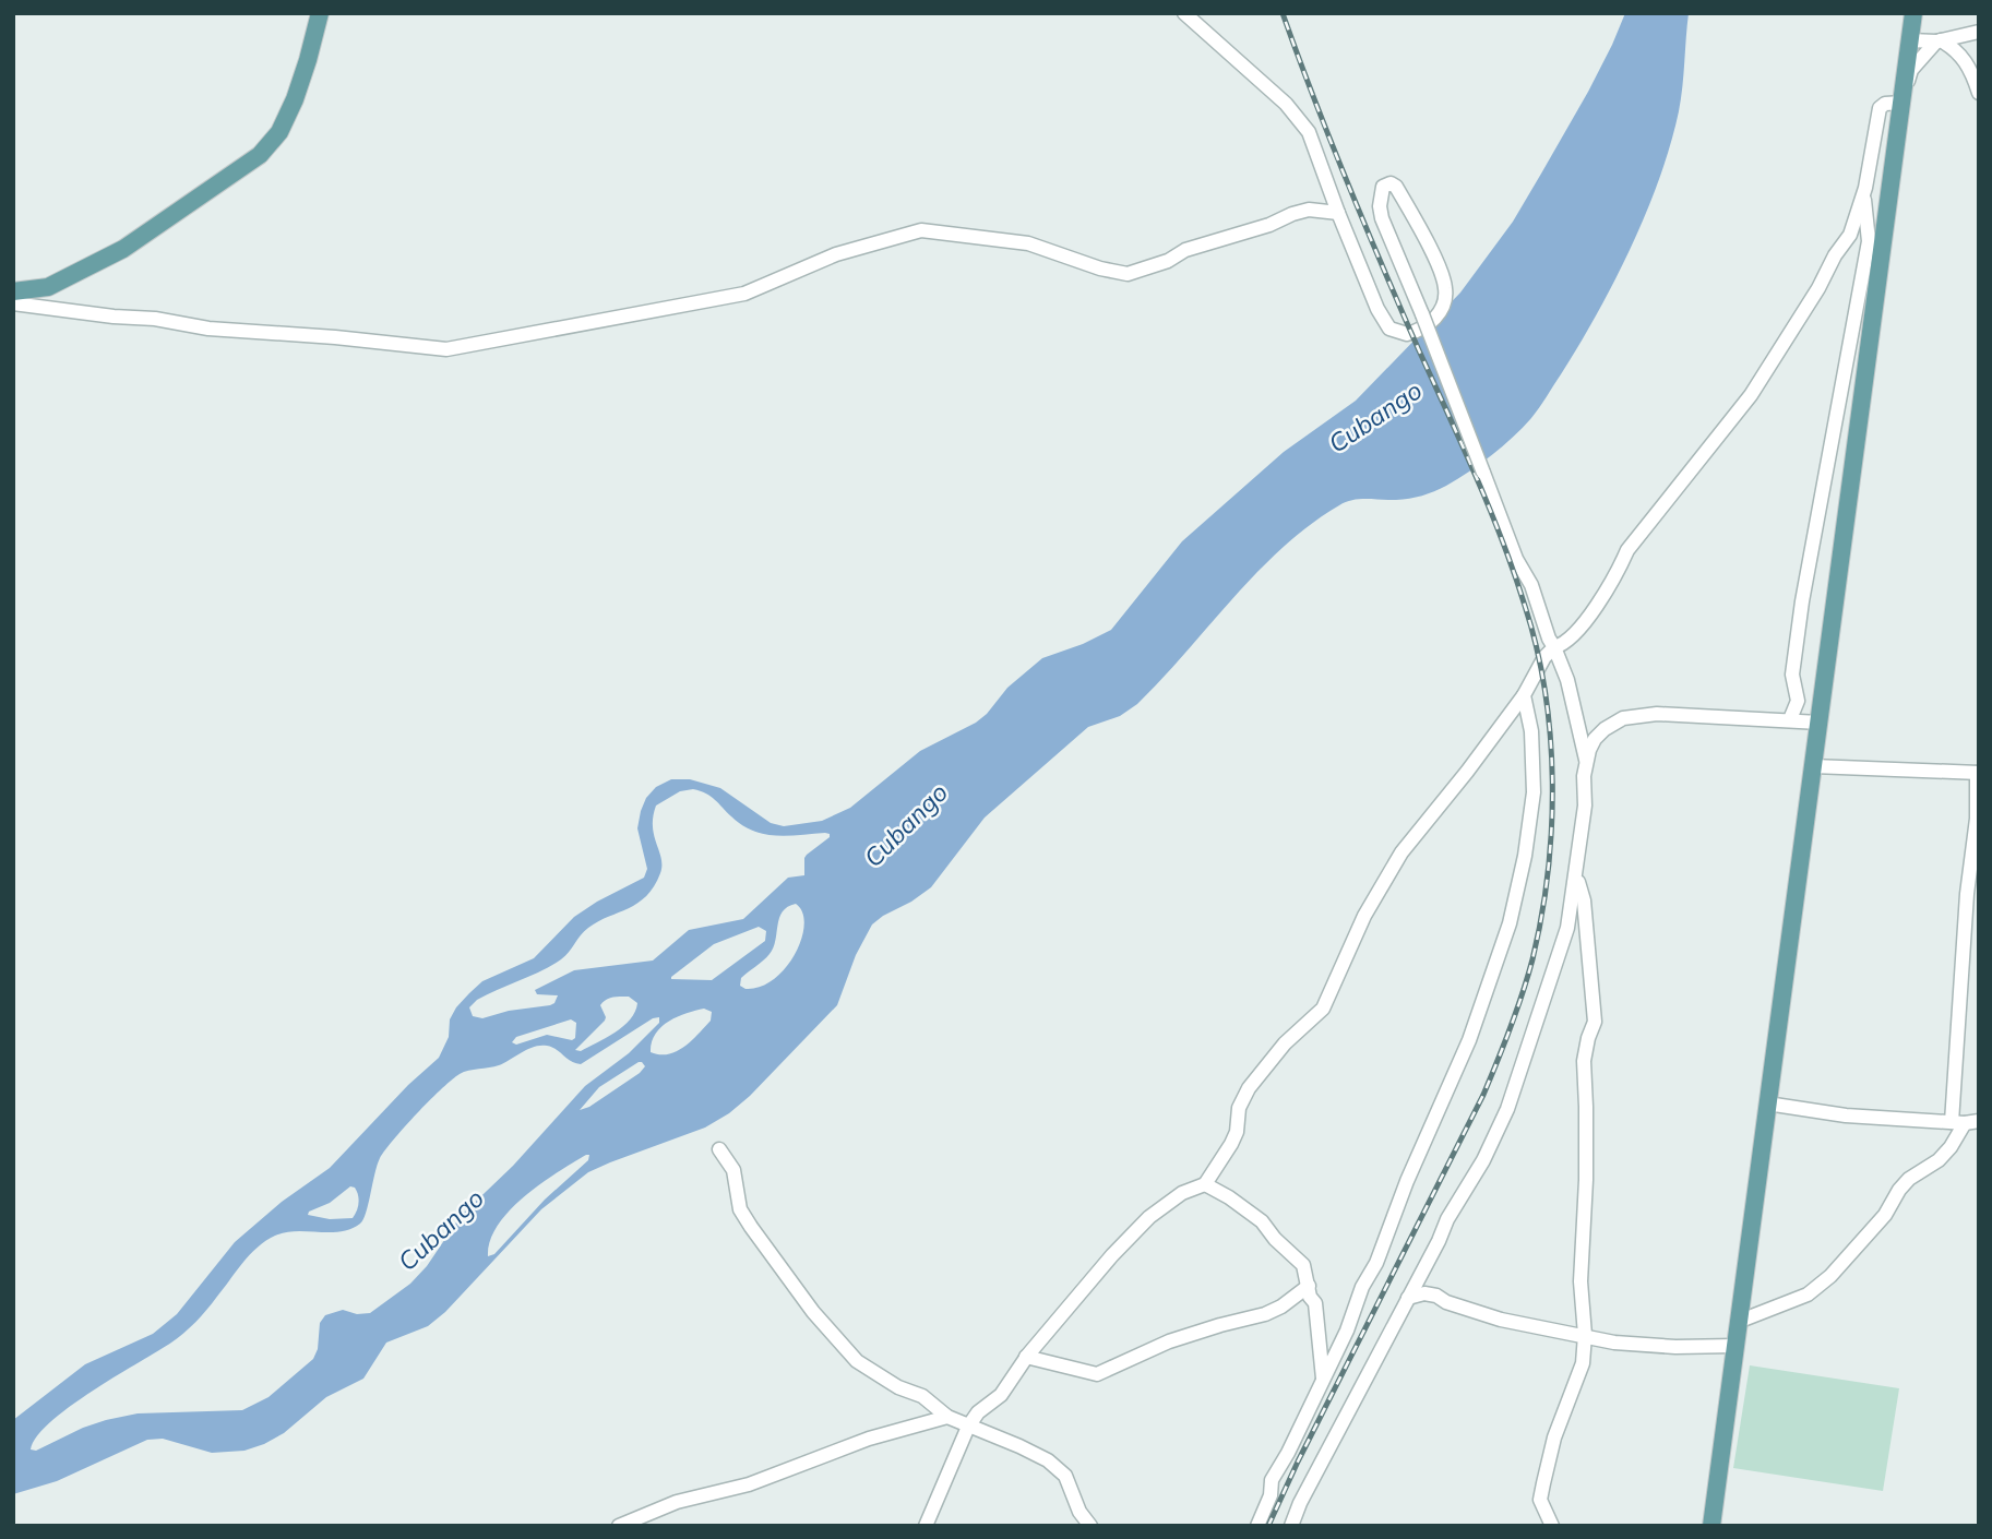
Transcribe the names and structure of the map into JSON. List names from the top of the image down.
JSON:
{
  "water": ["Cubango"]
}
